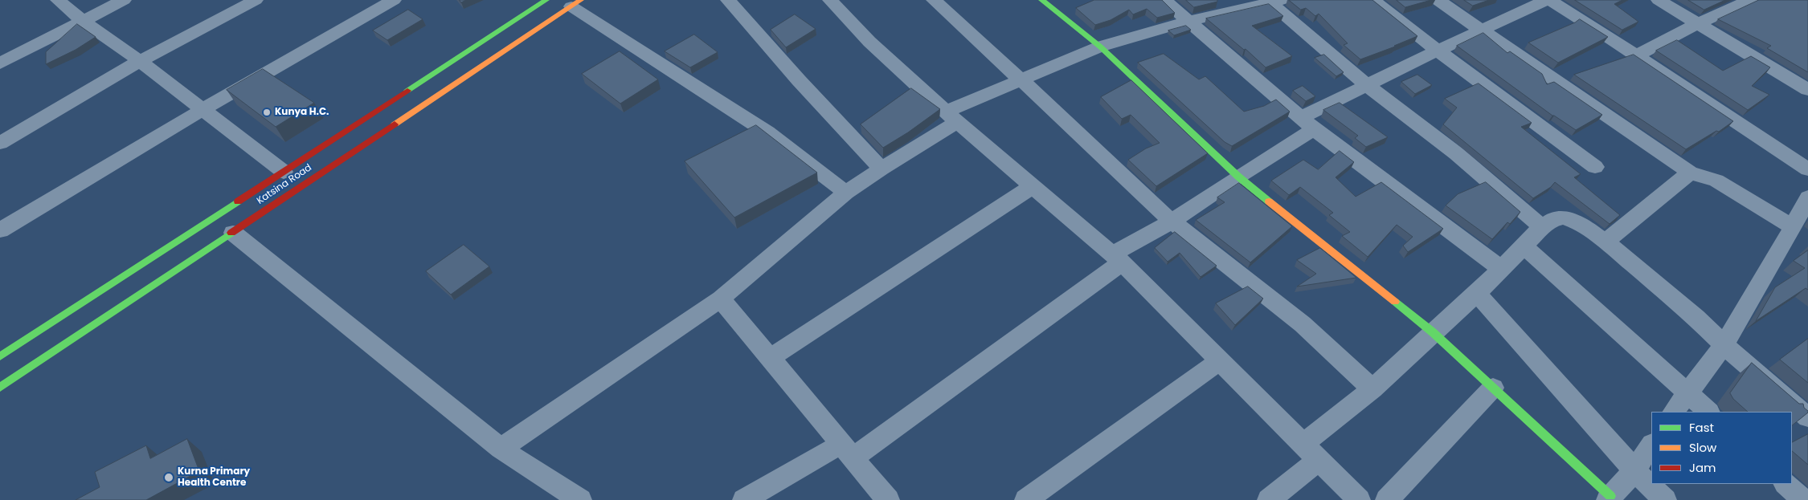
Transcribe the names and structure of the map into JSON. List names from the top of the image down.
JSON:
{
  "streets": {
    "main road": ["Katsina Road"]
  },
  "places": ["Kunya H.C.", "Kurna Primary Health Centre"],
  "legend": ["Fast", "Slow", "Jam"]
}
